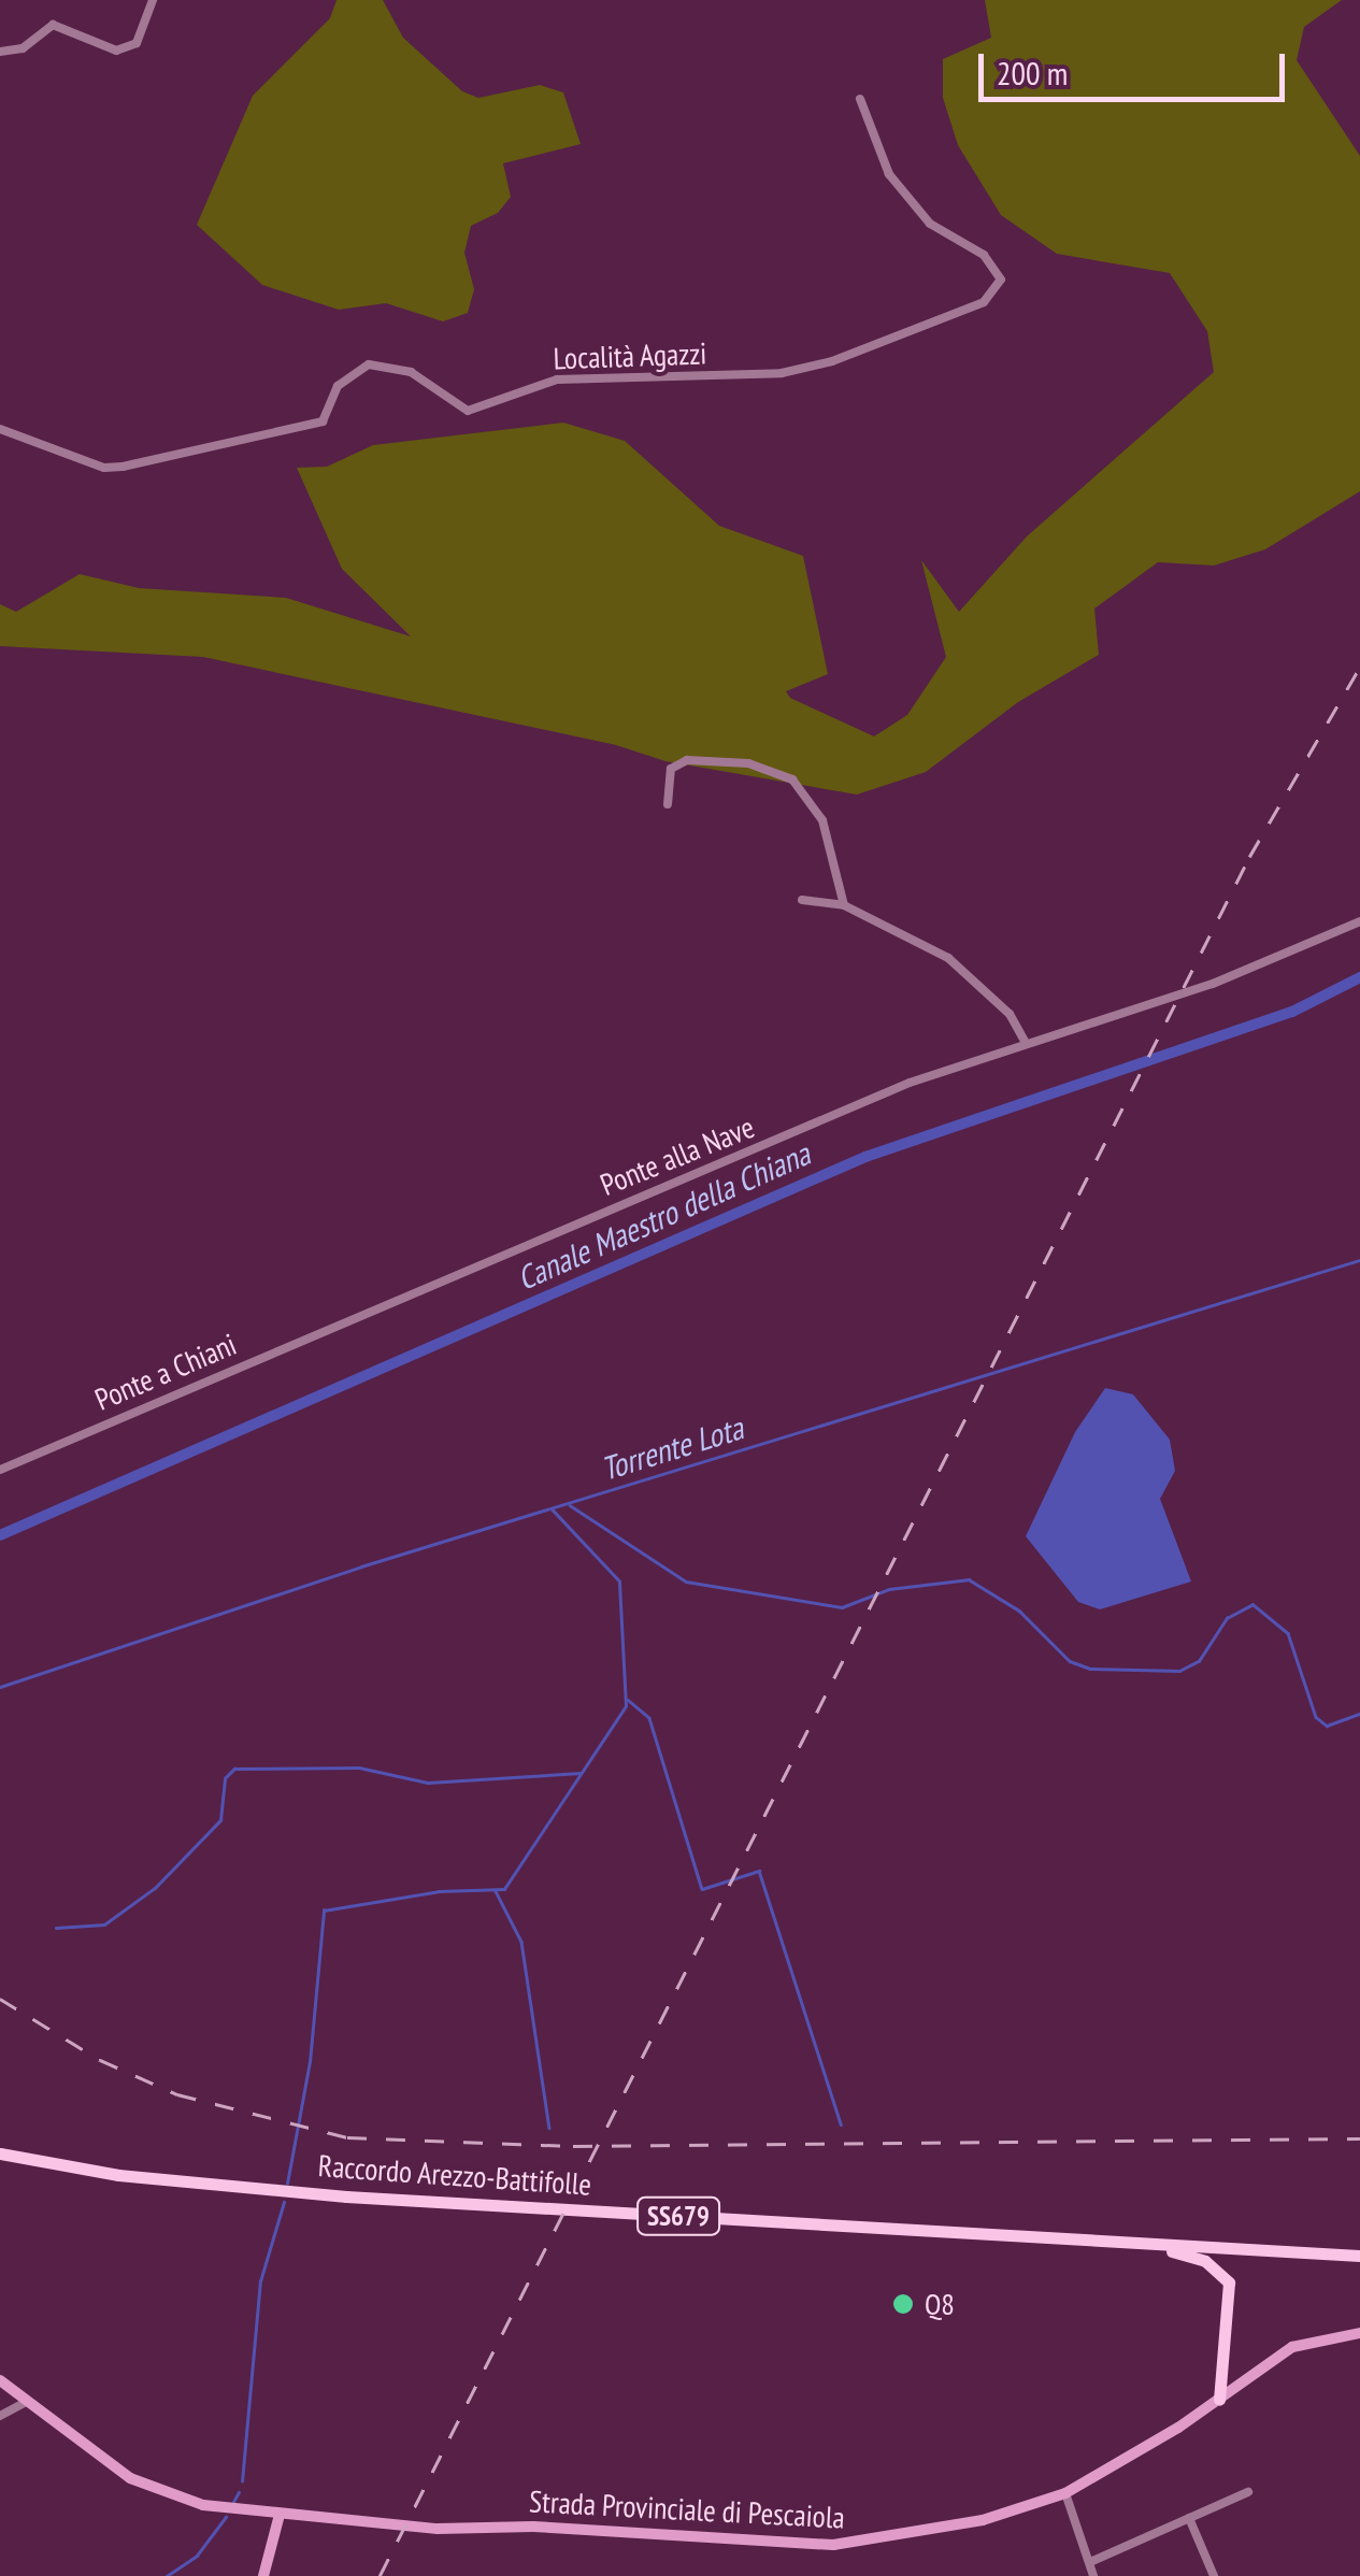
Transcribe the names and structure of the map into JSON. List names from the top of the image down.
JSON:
{
  "streets": {
    "main road": ["Raccordo Arezzo-Battifolle", "SS679", "Strada Provinciale di Pescaiola"],
    "street": ["Località Agazzi", "Ponte alla Nave", "Ponte a Chiani"]
  },
  "crossings": [
    ["Ponte alla Nave", "Ponte a Chiani"]
  ],
  "water": ["Canale Maestro della Chiana", "Torrente Lota"],
  "places": ["Q8"],
  "scale_bar": "200 m"
}
